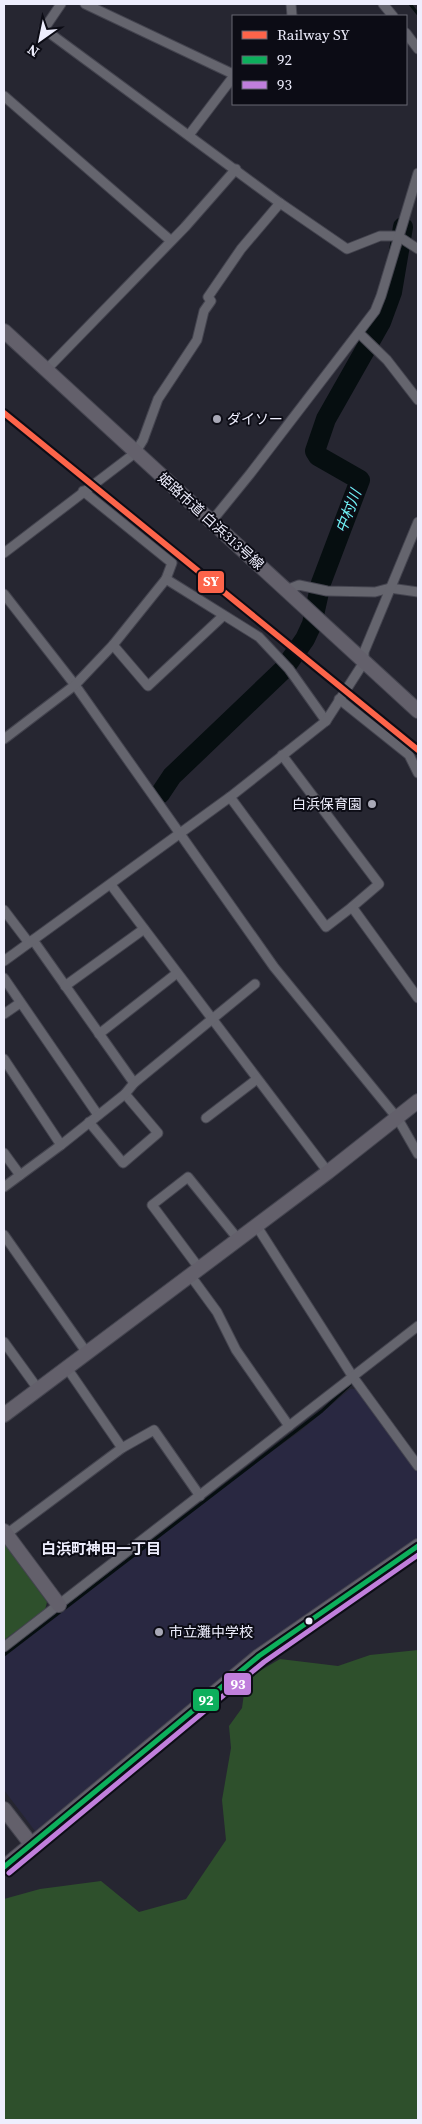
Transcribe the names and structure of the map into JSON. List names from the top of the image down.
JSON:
{
  "streets": {
    "street": ["姫路市道 白浜313号線"]
  },
  "districts": ["白浜町神田一丁目"],
  "water": ["中村川"],
  "places": ["ダイソー", "白浜保育園", "市立灘中学校"],
  "lines": ["rail line SY", "transit line 92", "transit line 93"],
  "legend": ["Railway SY", "92", "93"],
  "north": "bottom left"
}
